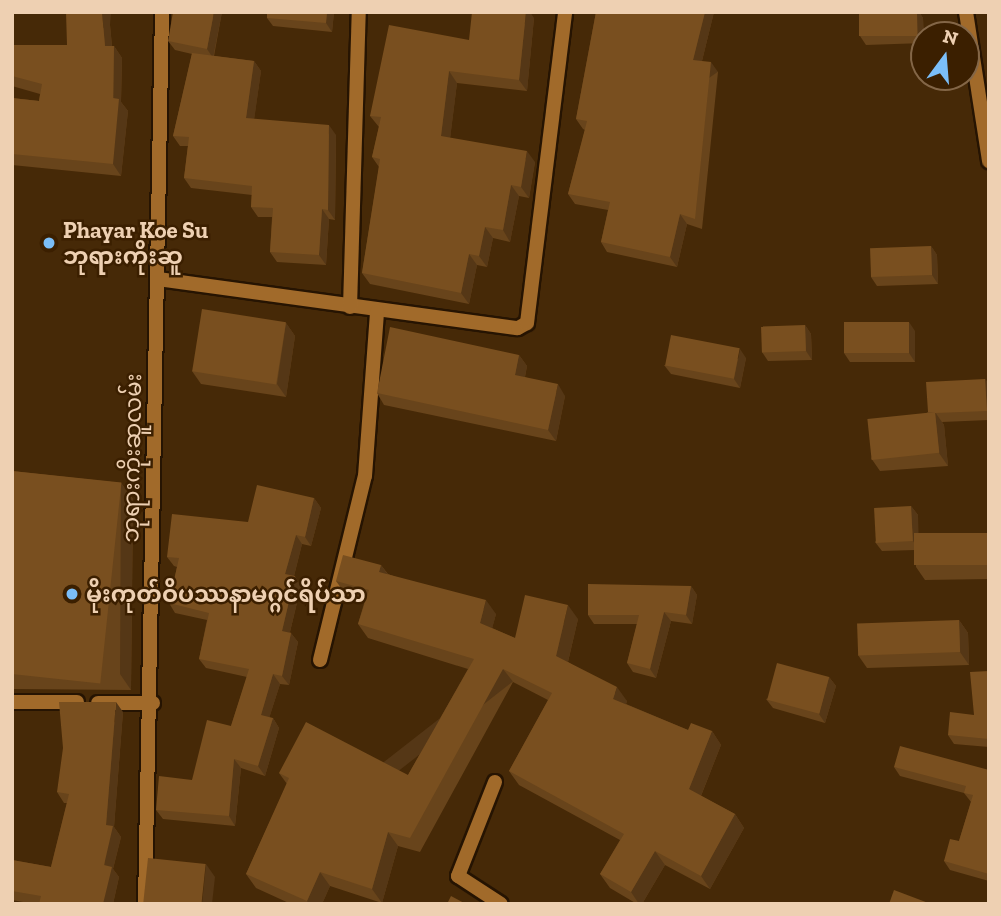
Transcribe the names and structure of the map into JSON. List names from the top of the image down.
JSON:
{
  "streets": {
    "street": ["ဘုရားကိုးဆူလမ်း"]
  },
  "places": ["Phayar Koe Su ဘုရားကိုးဆူ", "မိုးကုတ်ဝိပဿနာမဂ္ဂင်ရိပ်သာ"],
  "north": "top"
}
